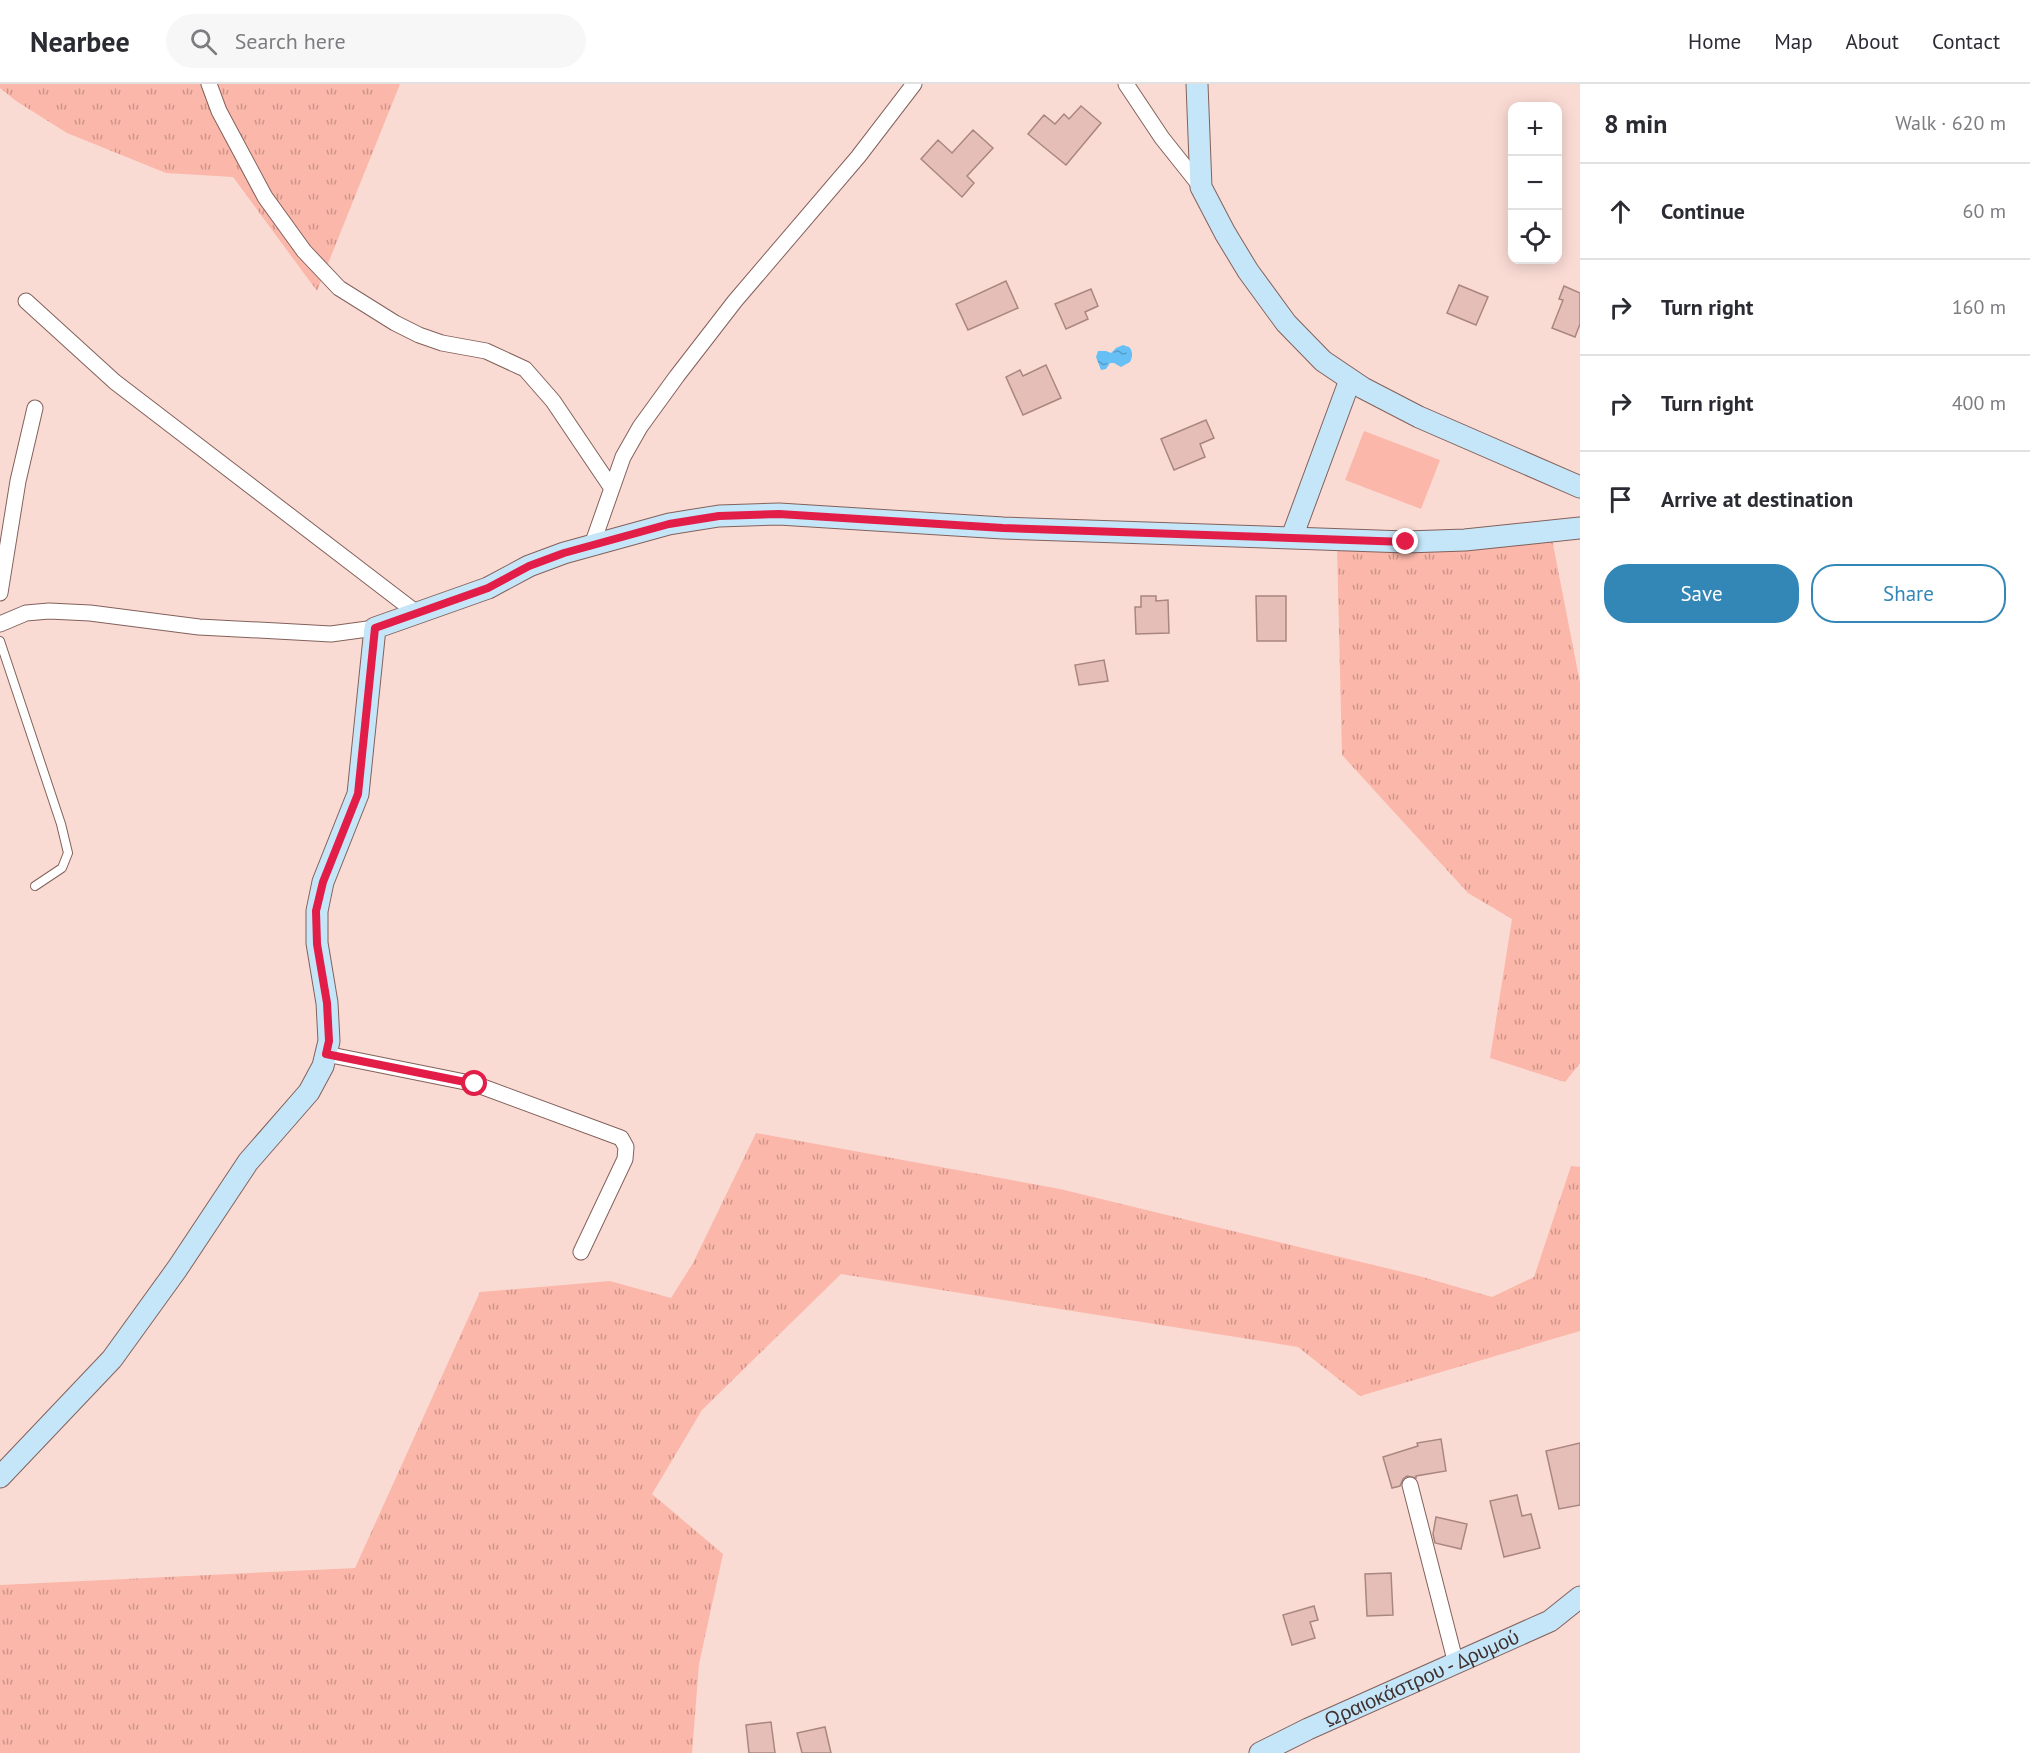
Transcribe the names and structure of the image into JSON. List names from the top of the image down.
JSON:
{
  "streets": {
    "street": ["Ωραιοκάστρου - Δρυμού"]
  },
  "page": {
    "header": "Nearbee",
    "search": "Search here",
    "nav": [
      "Home",
      "Map",
      "About",
      "Contact"
    ],
    "heading": ["8 min", "Walk · 620 m"],
    "map_buttons": ["+", "−"],
    "list": [
      ["Continue", "60 m"],
      ["Turn right", "160 m"],
      ["Turn right", "400 m"],
      "Arrive at destination"
    ],
    "buttons": ["Save", "Share"]
  }
}
